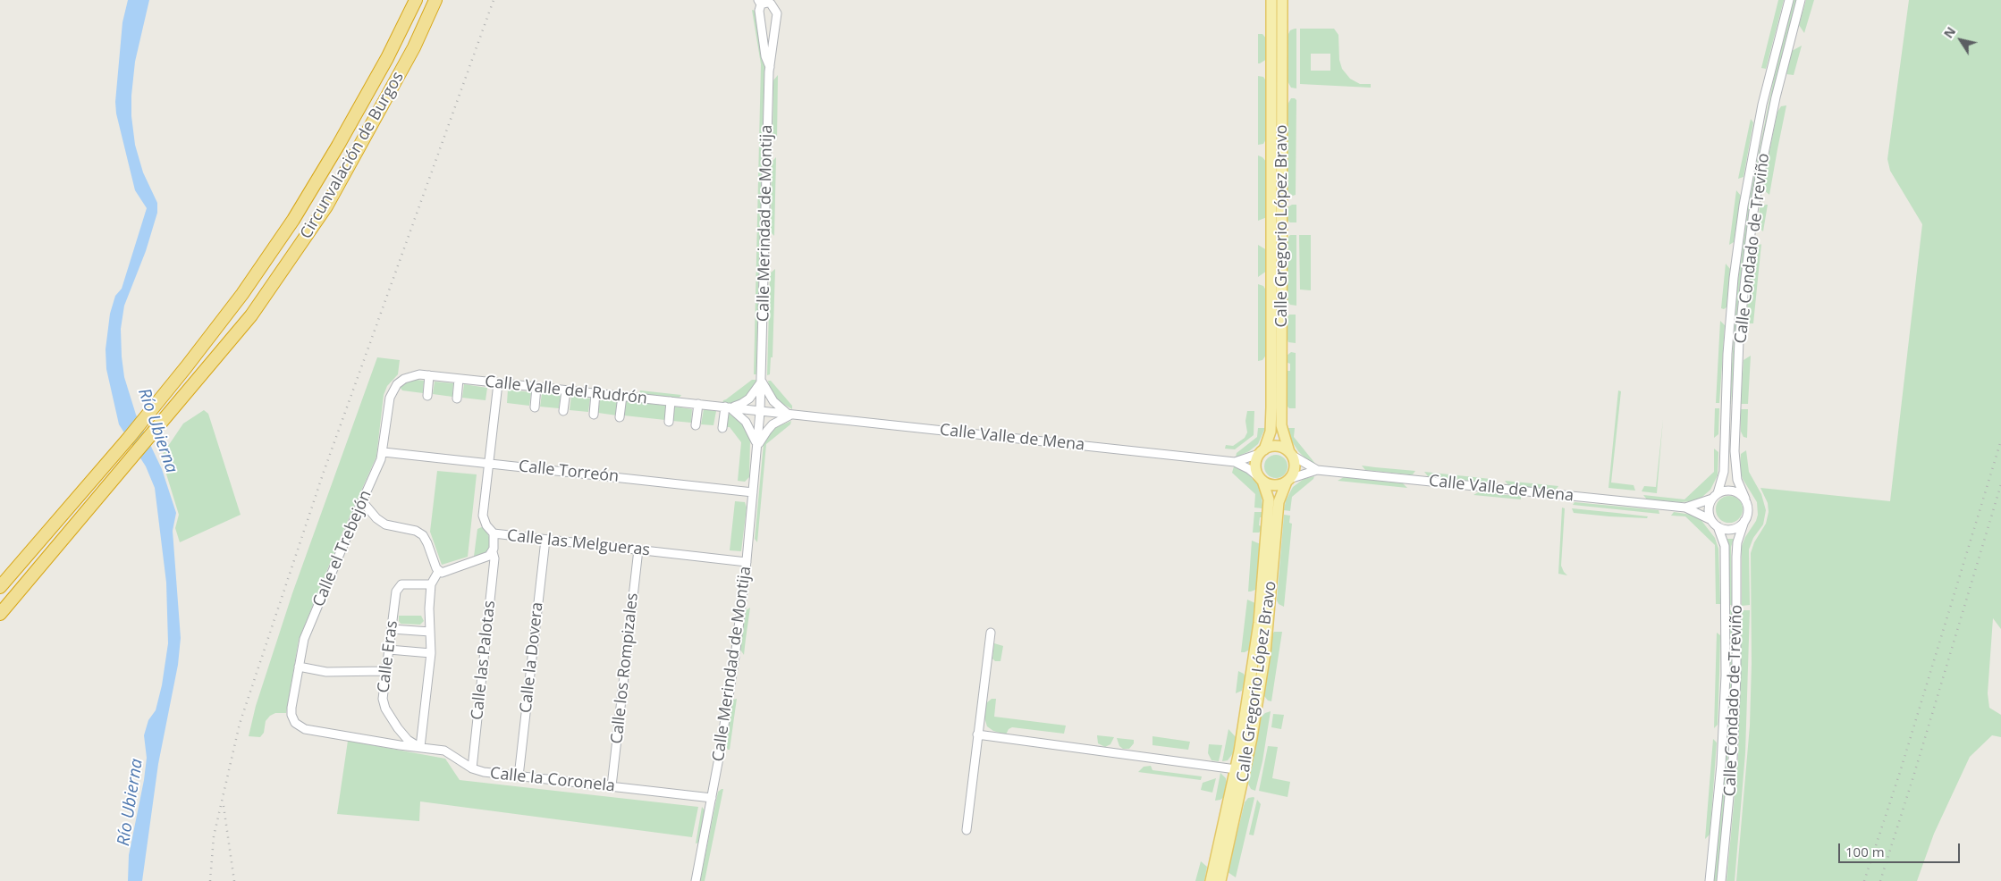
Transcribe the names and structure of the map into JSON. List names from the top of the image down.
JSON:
{
  "streets": {
    "highway": ["Circunvalación de Burgos"],
    "main road": ["Calle Gregorio López Bravo"],
    "street": [
      "Calle Merindad de Montija",
      "Calle Condado de Treviño",
      "Calle Valle del Rudrón",
      "Calle Valle de Mena",
      "Calle Torreón",
      "Calle las Melgueras",
      "Calle el Trebejón",
      "Calle Eras",
      "Calle la Dovera",
      "Calle las Palotas",
      "Calle los Rompizales",
      "Calle la Coronela"
    ]
  },
  "crossings": [
    ["Calle Merindad de Montija", "Calle Valle del Rudrón"],
    ["Calle Merindad de Montija", "Calle Valle de Mena"],
    ["Calle Merindad de Montija", "Calle Torreón"],
    ["Calle Merindad de Montija", "Calle las Melgueras"],
    ["Calle Merindad de Montija", "Calle la Coronela"],
    ["Calle Gregorio López Bravo", "Calle Valle de Mena"],
    ["Calle Condado de Treviño", "Calle Valle de Mena"],
    ["Calle Valle del Rudrón", "Calle Valle de Mena"],
    ["Calle Valle del Rudrón", "Calle el Trebejón"],
    ["Calle Torreón", "Calle el Trebejón"],
    ["Calle las Melgueras", "Calle la Dovera"],
    ["Calle las Melgueras", "Calle las Palotas"],
    ["Calle las Melgueras", "Calle los Rompizales"],
    ["Calle el Trebejón", "Calle la Coronela"],
    ["Calle Eras", "Calle la Coronela"],
    ["Calle la Dovera", "Calle la Coronela"],
    ["Calle las Palotas", "Calle la Coronela"],
    ["Calle los Rompizales", "Calle la Coronela"]
  ],
  "water": ["Río Ubierna"],
  "scale_bar": "100 m",
  "north": "top left"
}
